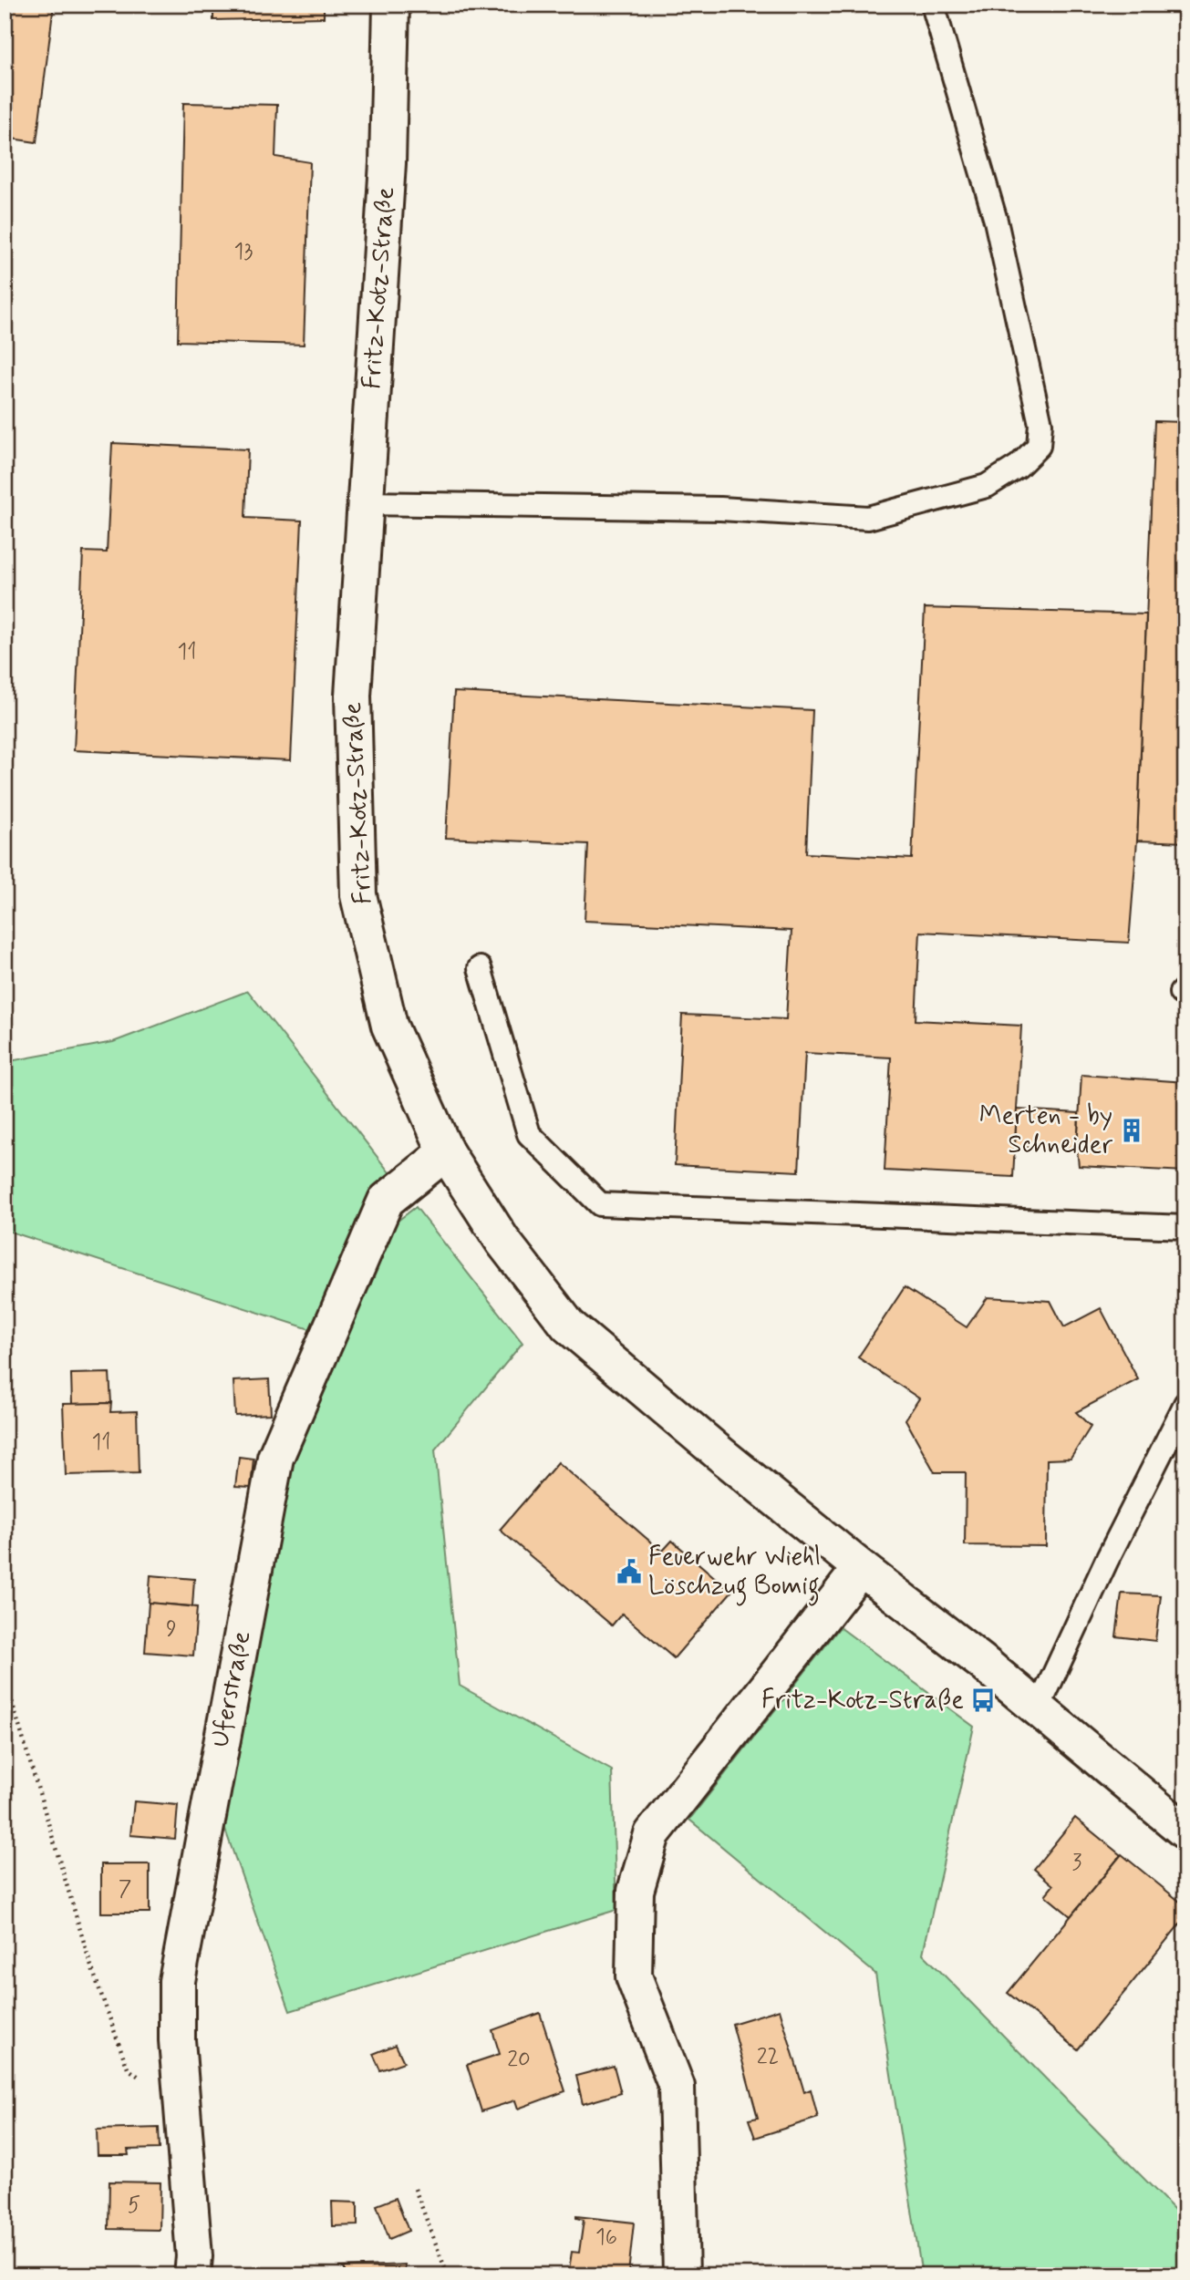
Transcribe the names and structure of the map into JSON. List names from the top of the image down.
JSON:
{
  "streets": {
    "street": ["Fritz-Kotz-Straße", "Uferstraße"]
  },
  "crossings": [
    ["Fritz-Kotz-Straße", "Uferstraße"]
  ],
  "places": {
    "building": ["Merten - by Schneider"],
    "public building": ["Feuerwehr Wiehl Löschzug Bomig"],
    "bus stop": ["Fritz-Kotz-Straße"]
  },
  "house_numbers": [
    "13",
    "11",
    "11",
    "9",
    "3",
    "7",
    "22",
    "20",
    "5",
    "16"
  ]
}
